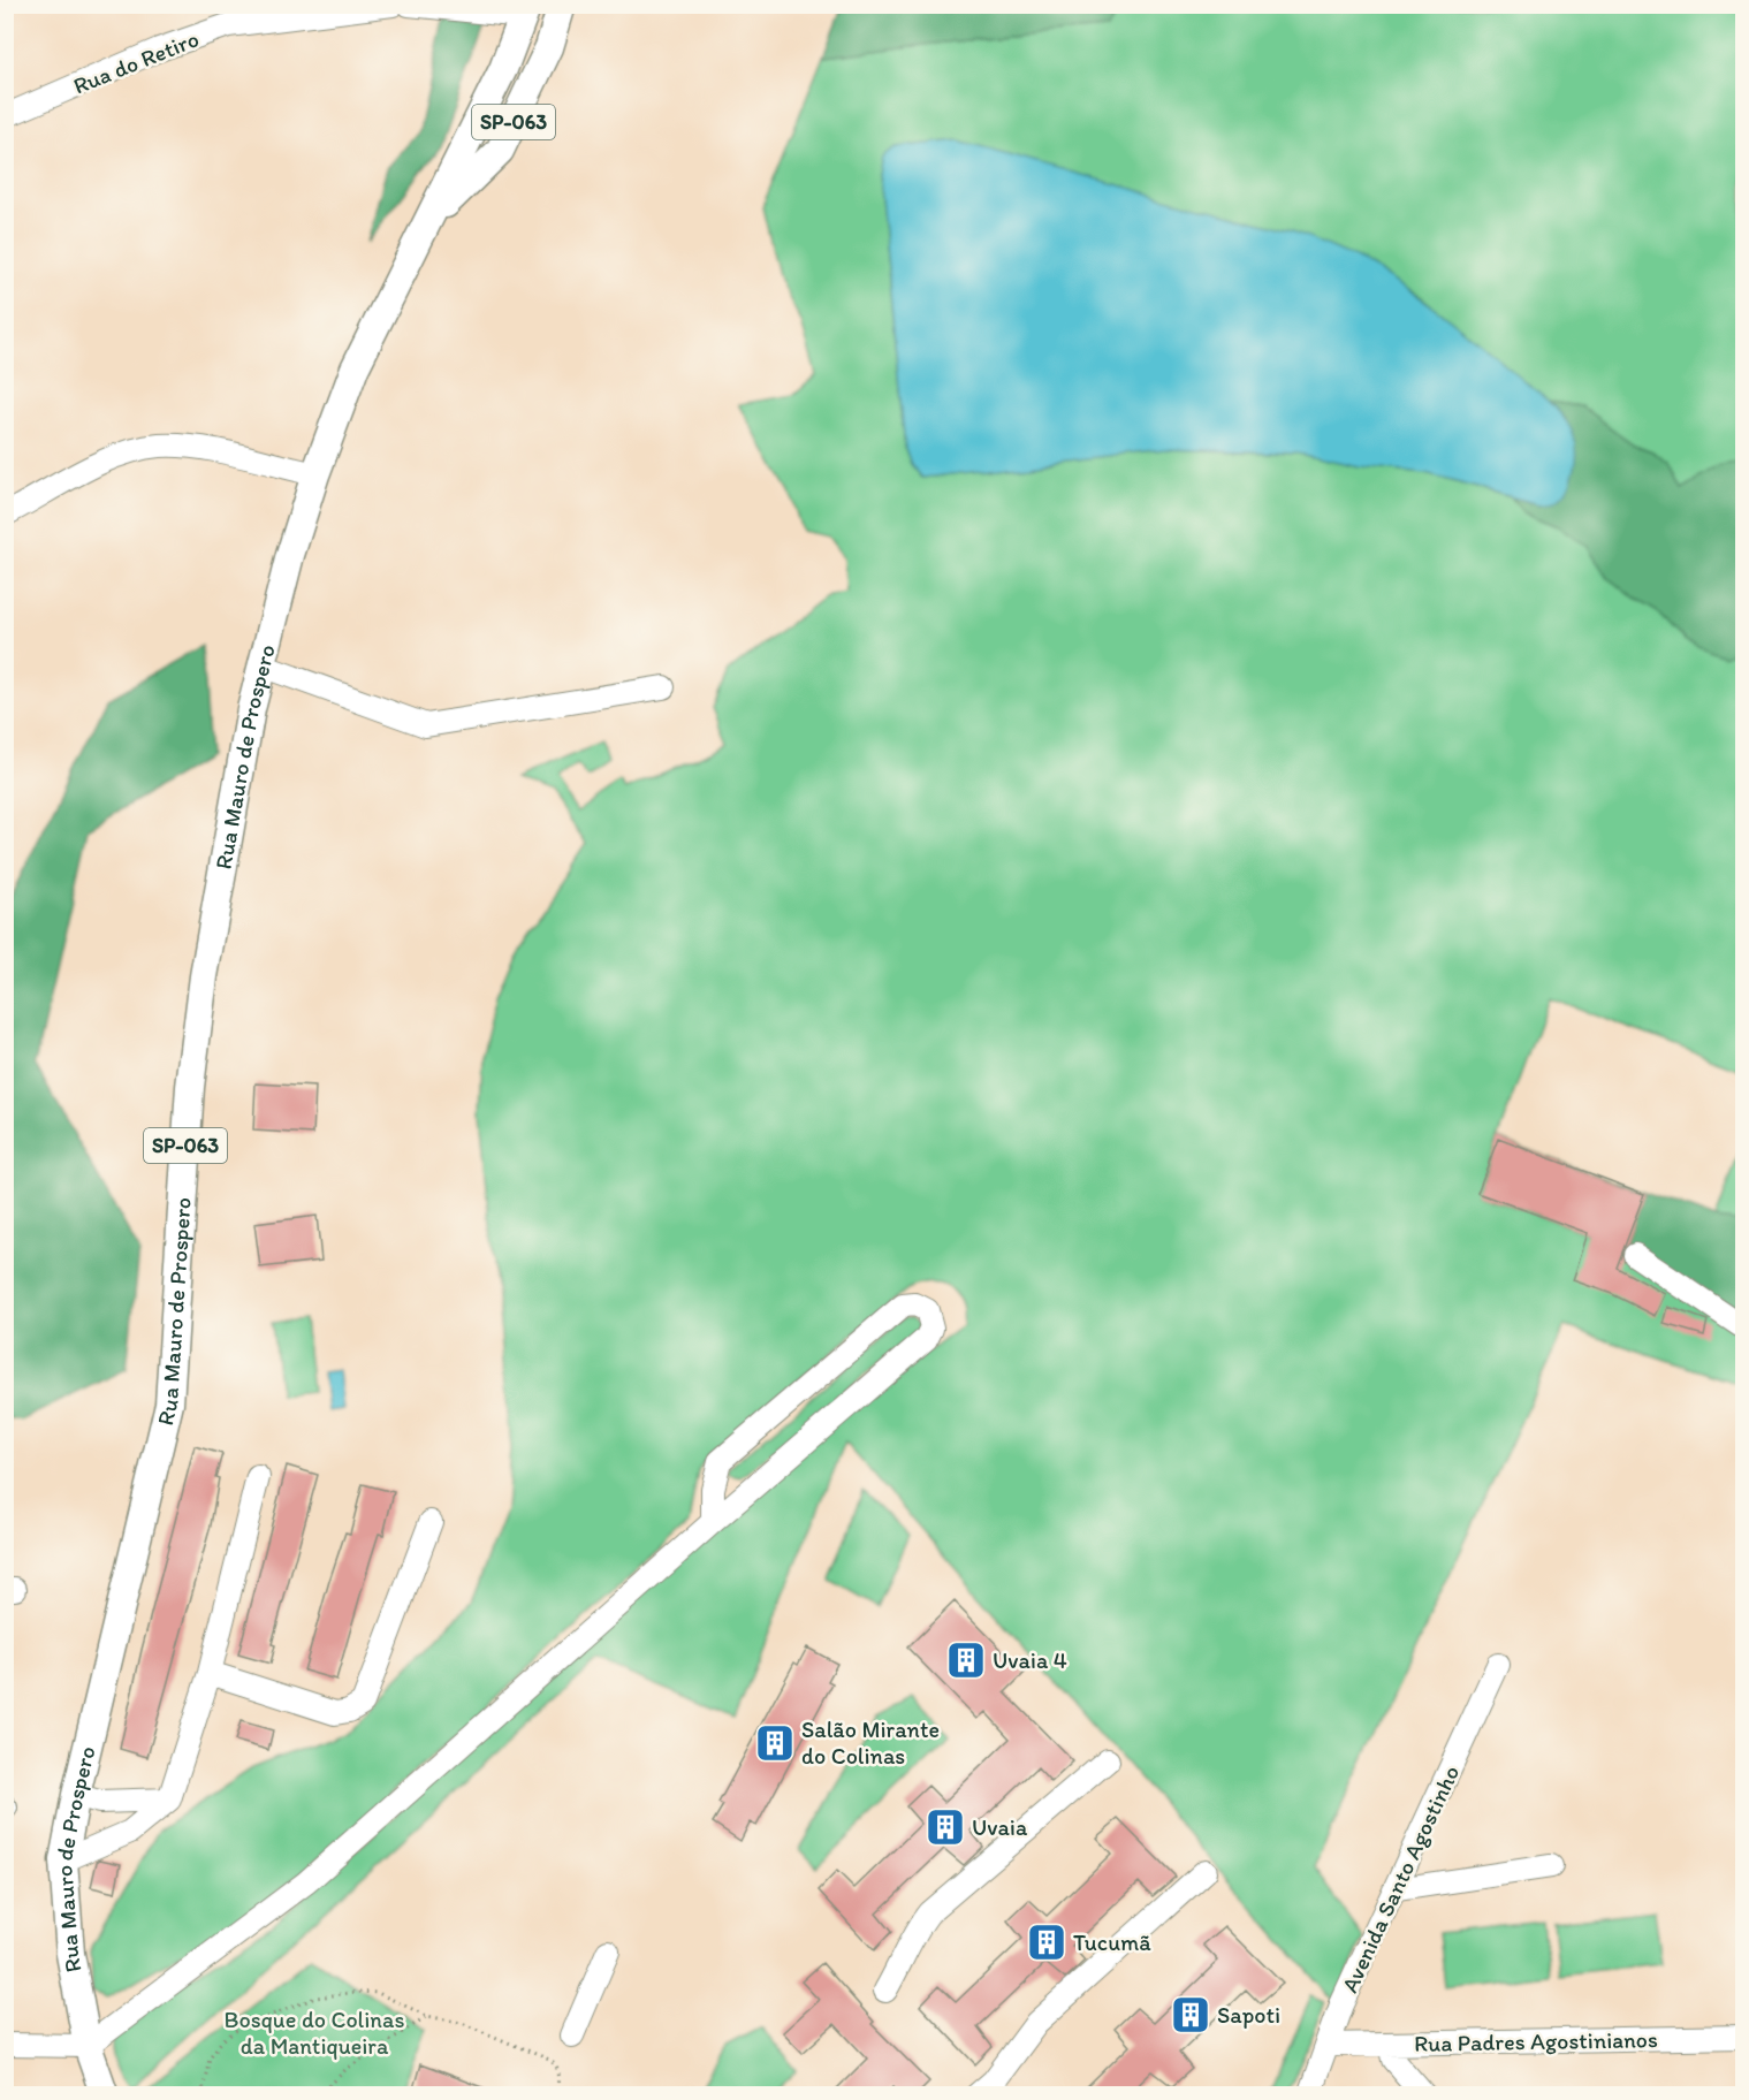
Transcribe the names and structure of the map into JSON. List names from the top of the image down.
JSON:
{
  "streets": {
    "main road": ["SP-063", "Rua Mauro de Prospero"],
    "street": ["Rua do Retiro", "Avenida Santo Agostinho", "Rua Padres Agostinianos"]
  },
  "crossings": [
    ["Avenida Santo Agostinho", "Rua Padres Agostinianos"]
  ],
  "parks": ["Bosque do Colinas da Mantiqueira"],
  "places": {
    "building": [
      "Uvaia 4",
      "Salão Mirante do Colinas",
      "Uvaia",
      "Tucumã",
      "Sapoti"
    ]
  }
}
